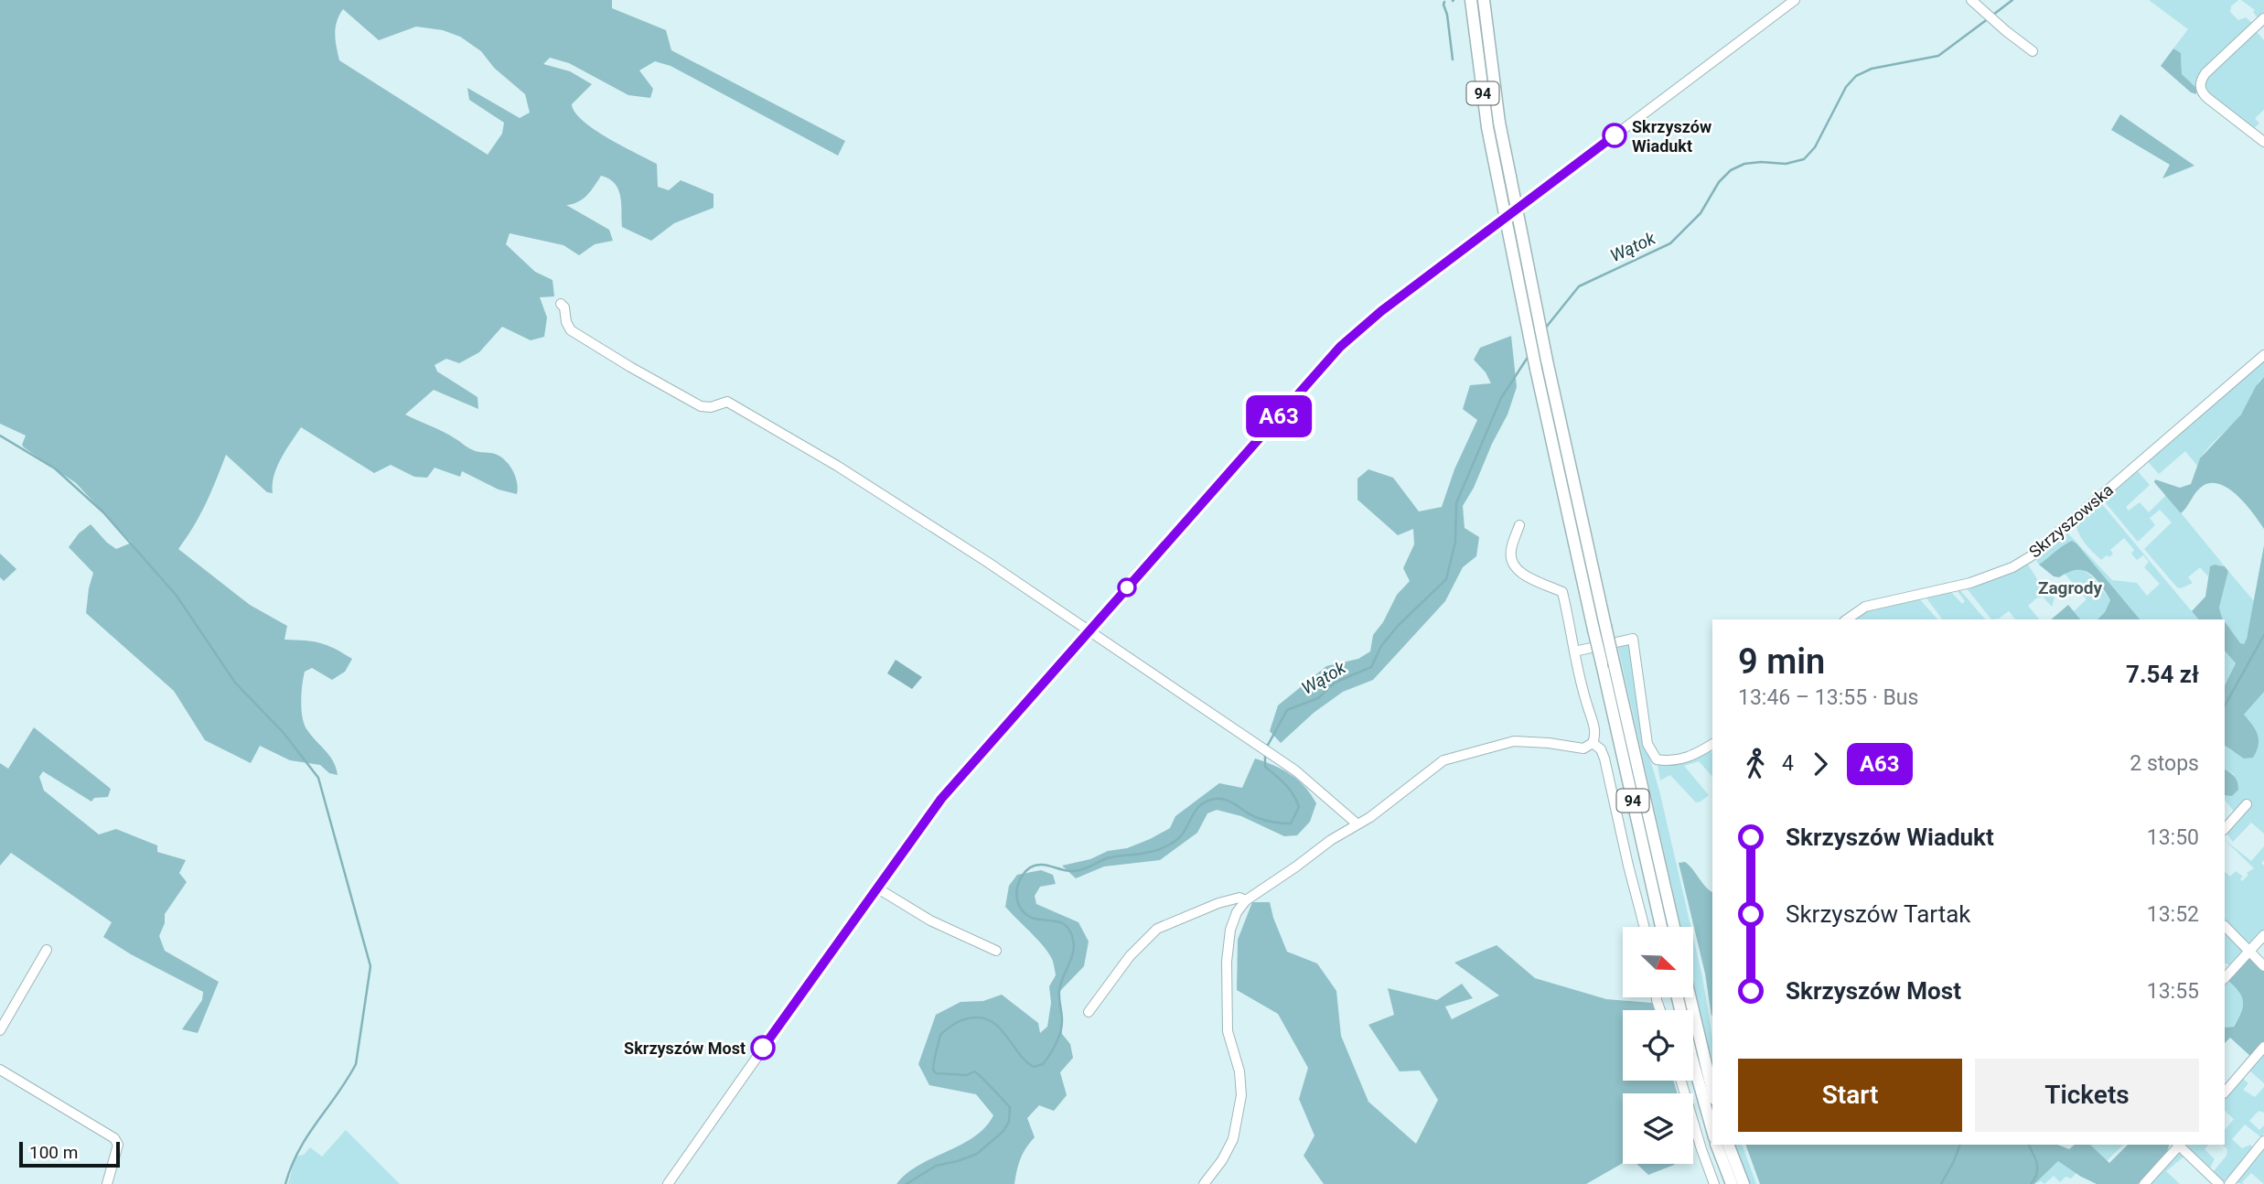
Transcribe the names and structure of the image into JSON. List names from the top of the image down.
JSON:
{
  "streets": {
    "main road": ["94"],
    "street": ["Skrzyszowska"]
  },
  "districts": ["Zagrody"],
  "water": ["Wątok"],
  "places": ["Skrzyszów Wiadukt", "Skrzyszów Most"],
  "lines": ["bus line A63"],
  "scale_bar": "100 m",
  "north": "bottom right",
  "page": {
    "on_map": "A63",
    "heading": ["9 min", "13:46 – 13:55 · Bus", "7.54 zł"],
    "legs": ["4", "A63", "2 stops"],
    "list": [
      {
        "name": "Skrzyszów Wiadukt",
        "value": "13:50"
      },
      {
        "name": "Skrzyszów Tartak",
        "value": "13:52"
      },
      {
        "name": "Skrzyszów Most",
        "value": "13:55"
      }
    ],
    "buttons": ["Start", "Tickets"],
    "scale": "100 m"
  }
}
